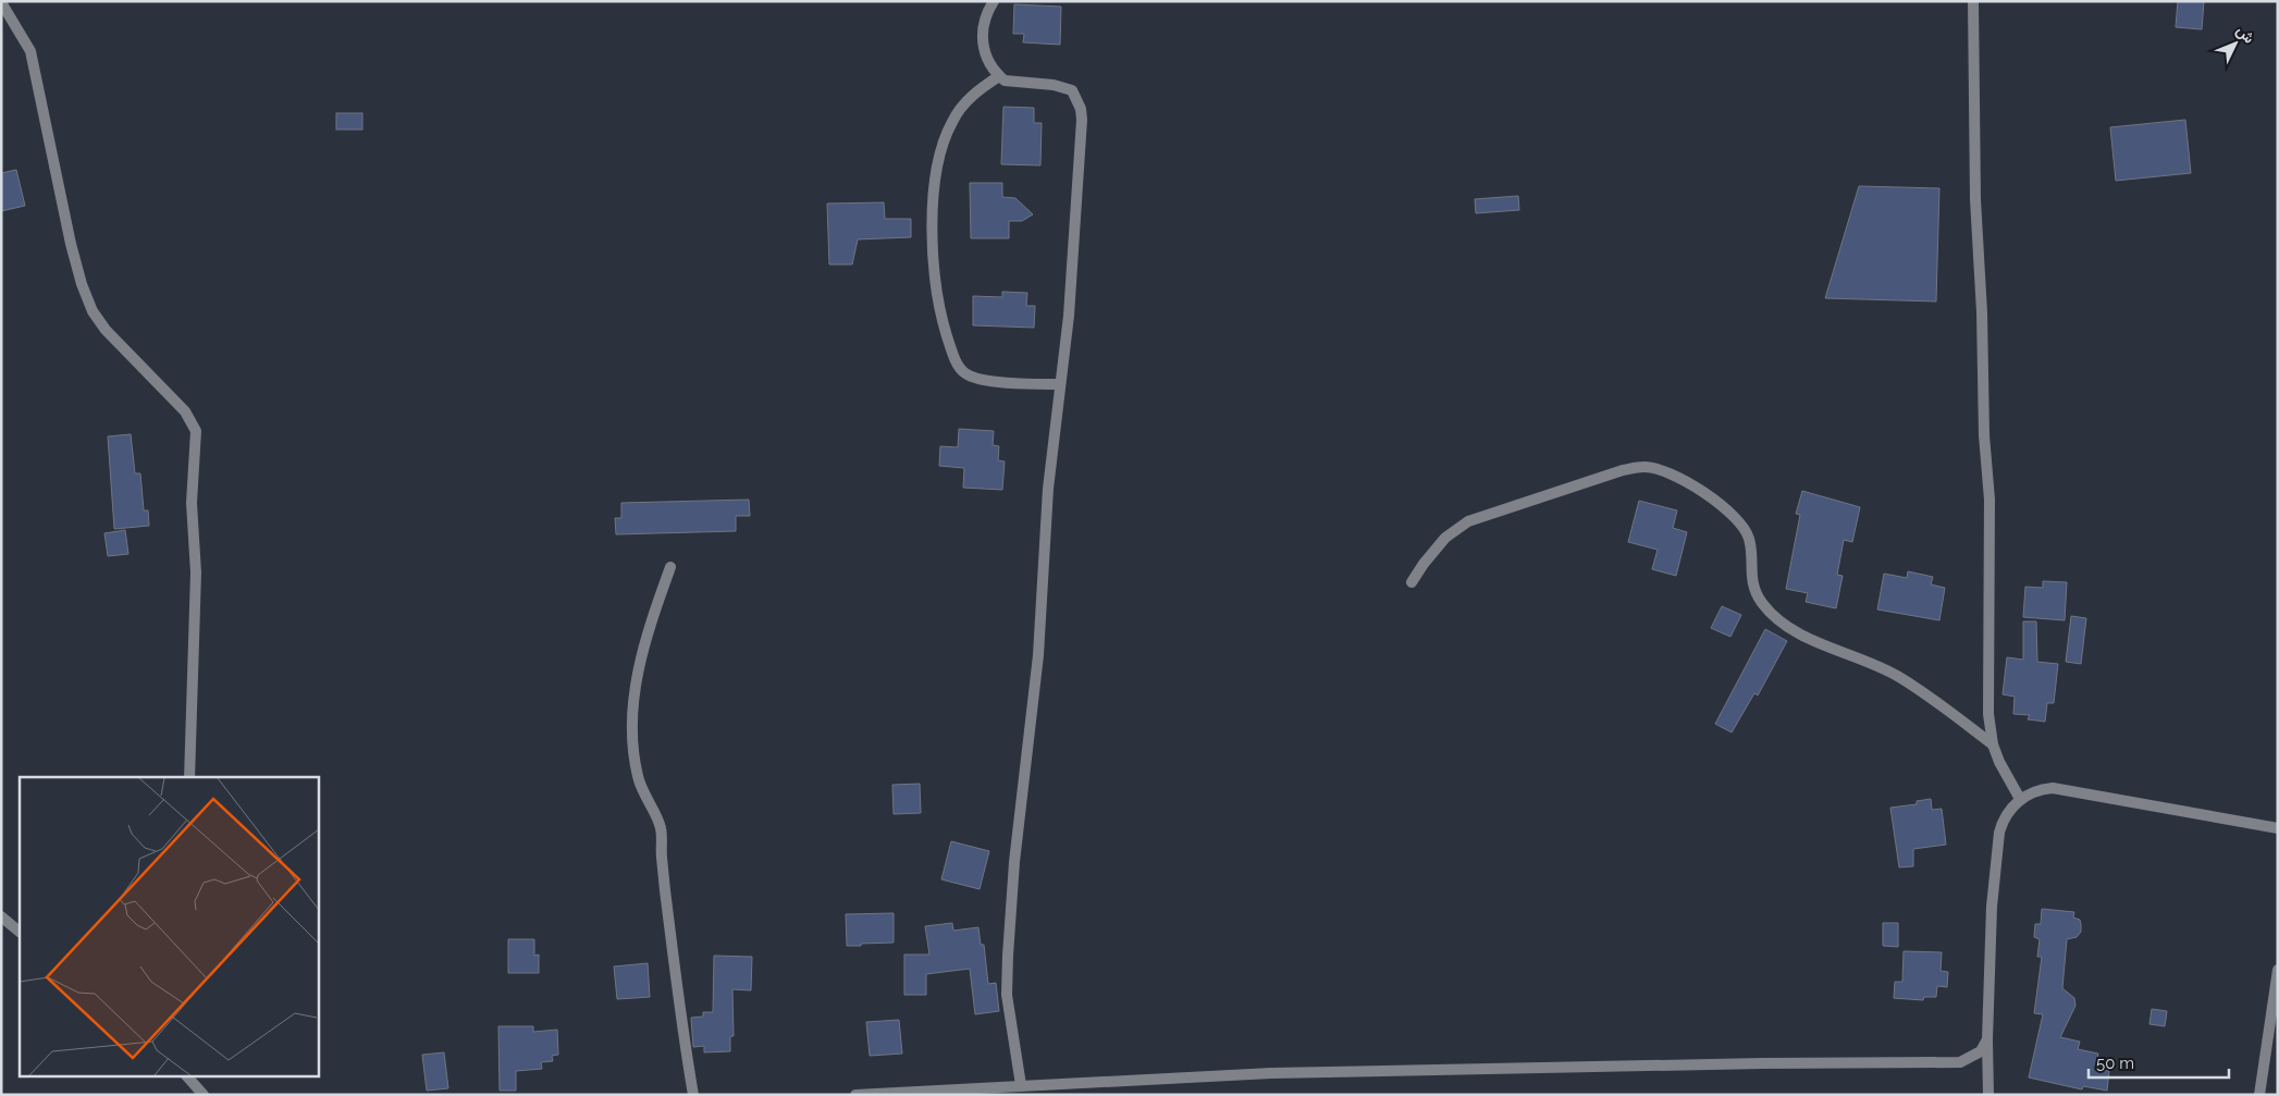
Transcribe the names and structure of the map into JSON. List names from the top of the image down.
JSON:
{
  "scale_bar": "50 m",
  "north": "top right"
}
